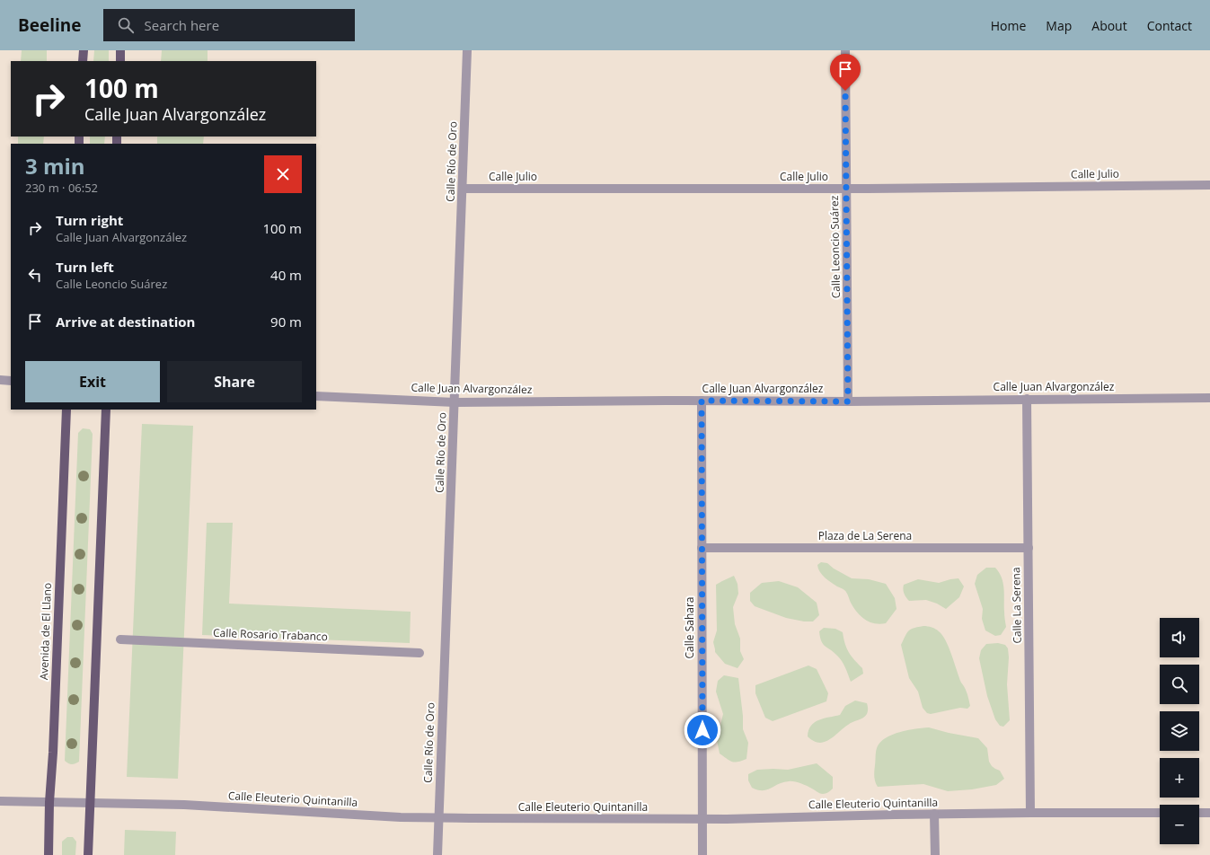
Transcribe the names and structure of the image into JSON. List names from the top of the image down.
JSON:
{
  "streets": {
    "main road": ["Avenida de El Llano"],
    "street": [
      "Calle Río de Oro",
      "Calle Julio",
      "Calle Leoncio Suárez",
      "Calle Juan Alvargonzález",
      "Plaza de La Serena",
      "Calle La Serena",
      "Calle Sahara",
      "Calle Rosario Trabanco",
      "Calle Eleuterio Quintanilla"
    ]
  },
  "crossings": [
    ["Calle Río de Oro", "Calle Julio"],
    ["Calle Río de Oro", "Calle Juan Alvargonzález"],
    ["Calle Río de Oro", "Calle Eleuterio Quintanilla"],
    ["Calle Julio", "Calle Leoncio Suárez"],
    ["Calle Leoncio Suárez", "Calle Juan Alvargonzález"],
    ["Calle Juan Alvargonzález", "Calle La Serena"],
    ["Calle Juan Alvargonzález", "Calle Sahara"],
    ["Plaza de La Serena", "Calle La Serena"],
    ["Plaza de La Serena", "Calle Sahara"],
    ["Calle La Serena", "Calle Eleuterio Quintanilla"],
    ["Calle Sahara", "Calle Eleuterio Quintanilla"],
    ["Avenida de El Llano", "Calle Eleuterio Quintanilla"]
  ],
  "page": {
    "header": "Beeline",
    "search": "Search here",
    "nav": [
      "Home",
      "Map",
      "About",
      "Contact"
    ],
    "turn": ["100 m", "Calle Juan Alvargonzález"],
    "heading": ["3 min", "230 m · 06:52"],
    "list": [
      {
        "name": "Turn right",
        "note": "Calle Juan Alvargonzález",
        "value": "100 m"
      },
      {
        "name": "Turn left",
        "note": "Calle Leoncio Suárez",
        "value": "40 m"
      },
      {
        "name": "Arrive at destination",
        "value": "90 m"
      }
    ],
    "buttons": ["Exit", "Share"],
    "map_buttons": ["+", "−"]
  }
}
